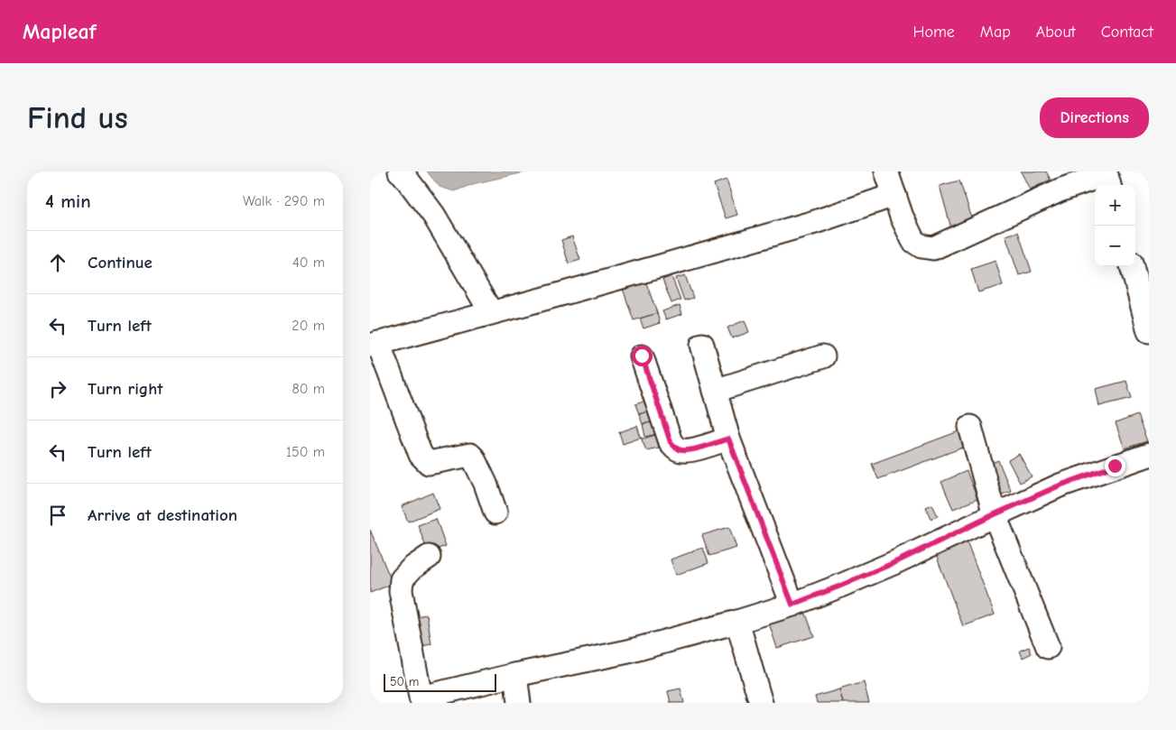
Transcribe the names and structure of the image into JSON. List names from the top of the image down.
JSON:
{
  "scale_bar": "50 m",
  "page": {
    "header": "Mapleaf",
    "nav": [
      "Home",
      "Map",
      "About",
      "Contact"
    ],
    "buttons": "Directions",
    "title": "Find us",
    "heading": ["4 min", "Walk · 290 m"],
    "map_buttons": ["+", "−"],
    "list": [
      ["Continue", "40 m"],
      ["Turn left", "20 m"],
      ["Turn right", "80 m"],
      ["Turn left", "150 m"],
      "Arrive at destination"
    ],
    "scale": "50 m"
  }
}
